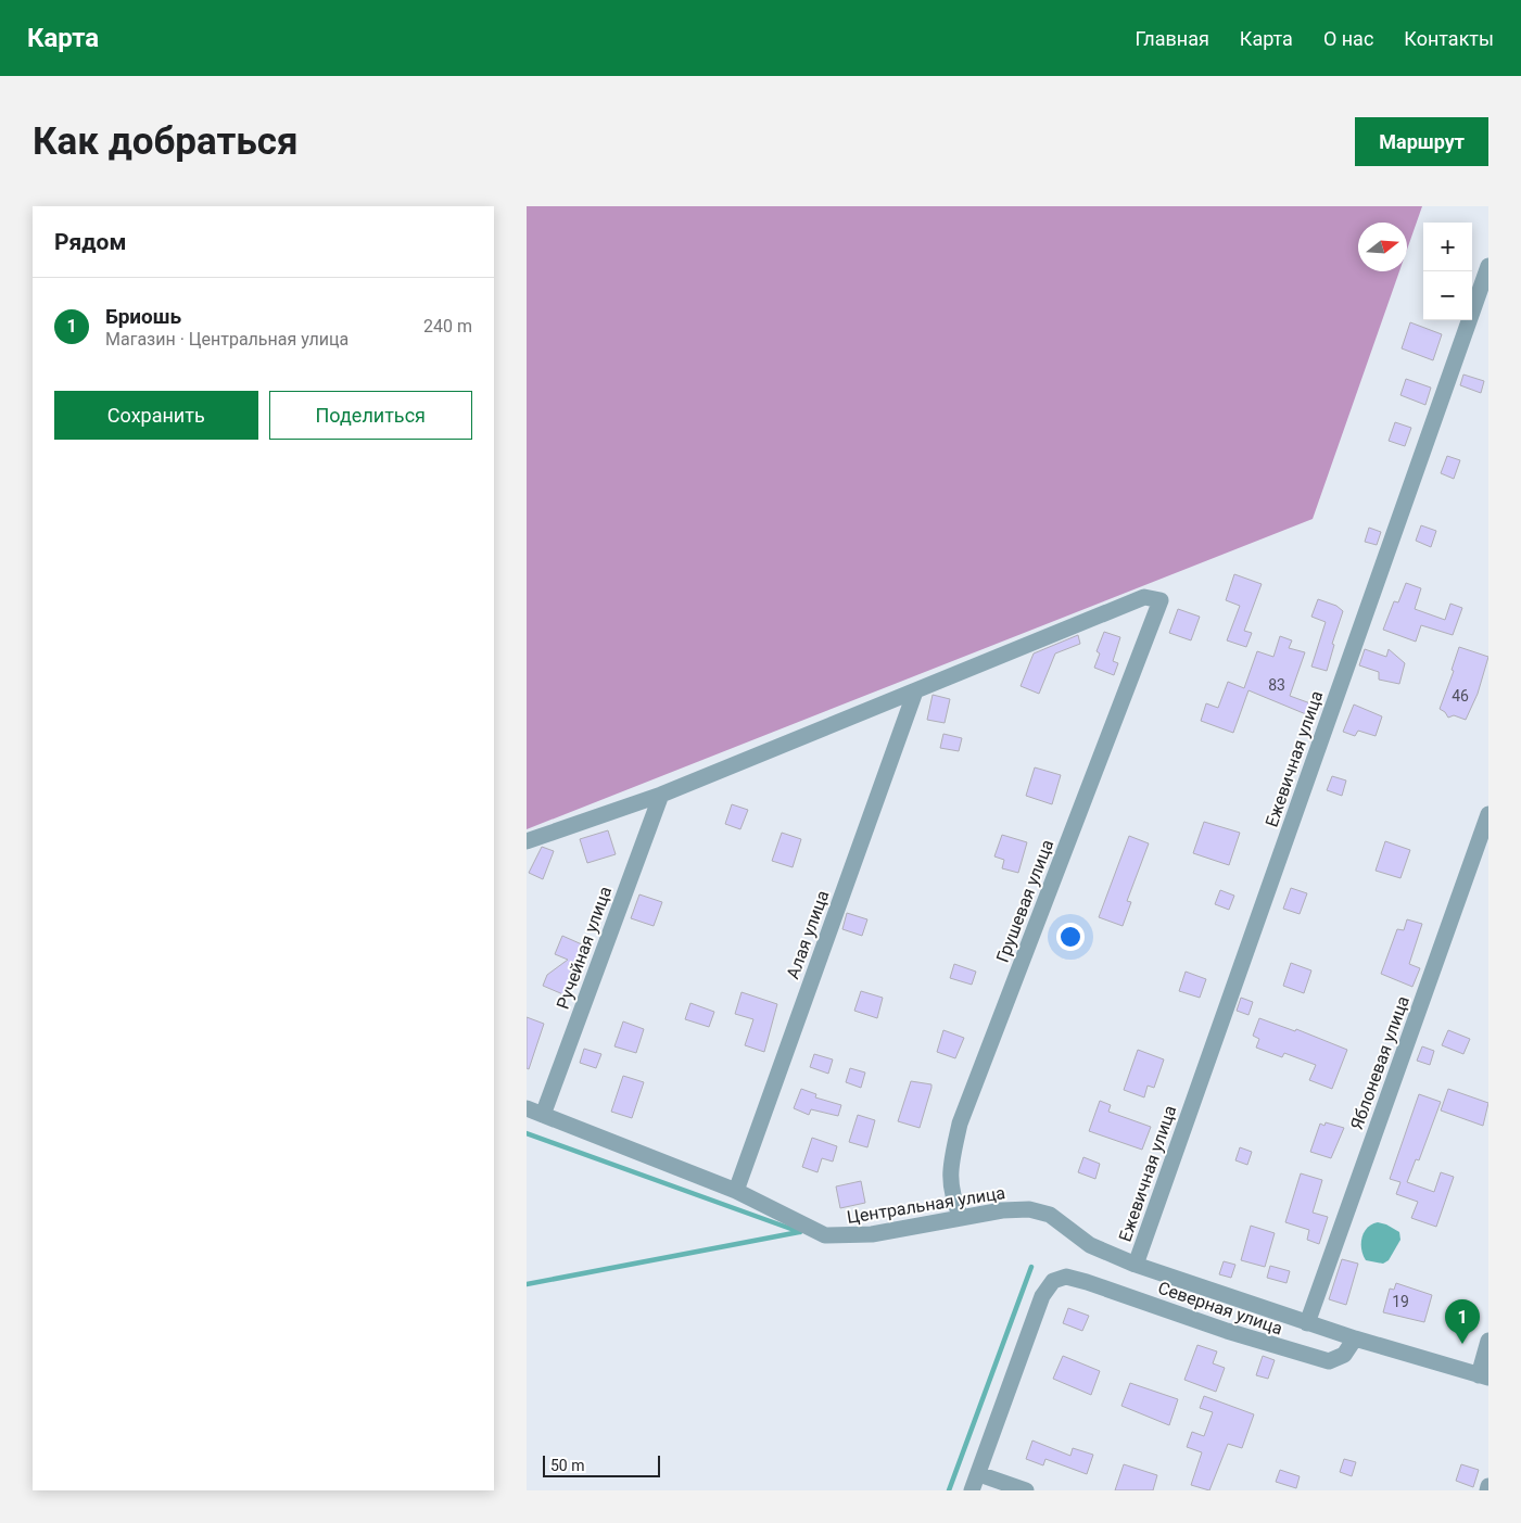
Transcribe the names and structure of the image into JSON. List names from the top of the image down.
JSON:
{
  "streets": {
    "street": [
      "Ежевичная улица",
      "Грушевая улица",
      "Алая улица",
      "Ручейная улица",
      "Яблоневая улица",
      "Центральная улица",
      "Северная улица"
    ]
  },
  "crossings": [
    ["Ежевичная улица", "Центральная улица"],
    ["Грушевая улица", "Алая улица"],
    ["Грушевая улица", "Центральная улица"],
    ["Алая улица", "Центральная улица"],
    ["Ручейная улица", "Центральная улица"],
    ["Яблоневая улица", "Центральная улица"],
    ["Центральная улица", "Северная улица"]
  ],
  "house_numbers": ["83", "46", "19"],
  "scale_bar": "50 m",
  "north": "right",
  "page": {
    "header": "Карта",
    "nav": [
      "Главная",
      "Карта",
      "О нас",
      "Контакты"
    ],
    "buttons": [
      "Маршрут",
      ["Сохранить", "Поделиться"]
    ],
    "title": "Как добраться",
    "heading": "Рядом",
    "map_buttons": ["+", "−"],
    "list": [
      {
        "mark": "1",
        "name": "Бриошь",
        "note": "Магазин · Центральная улица",
        "value": "240 m"
      }
    ],
    "pins": "1",
    "scale": "50 m"
  }
}
